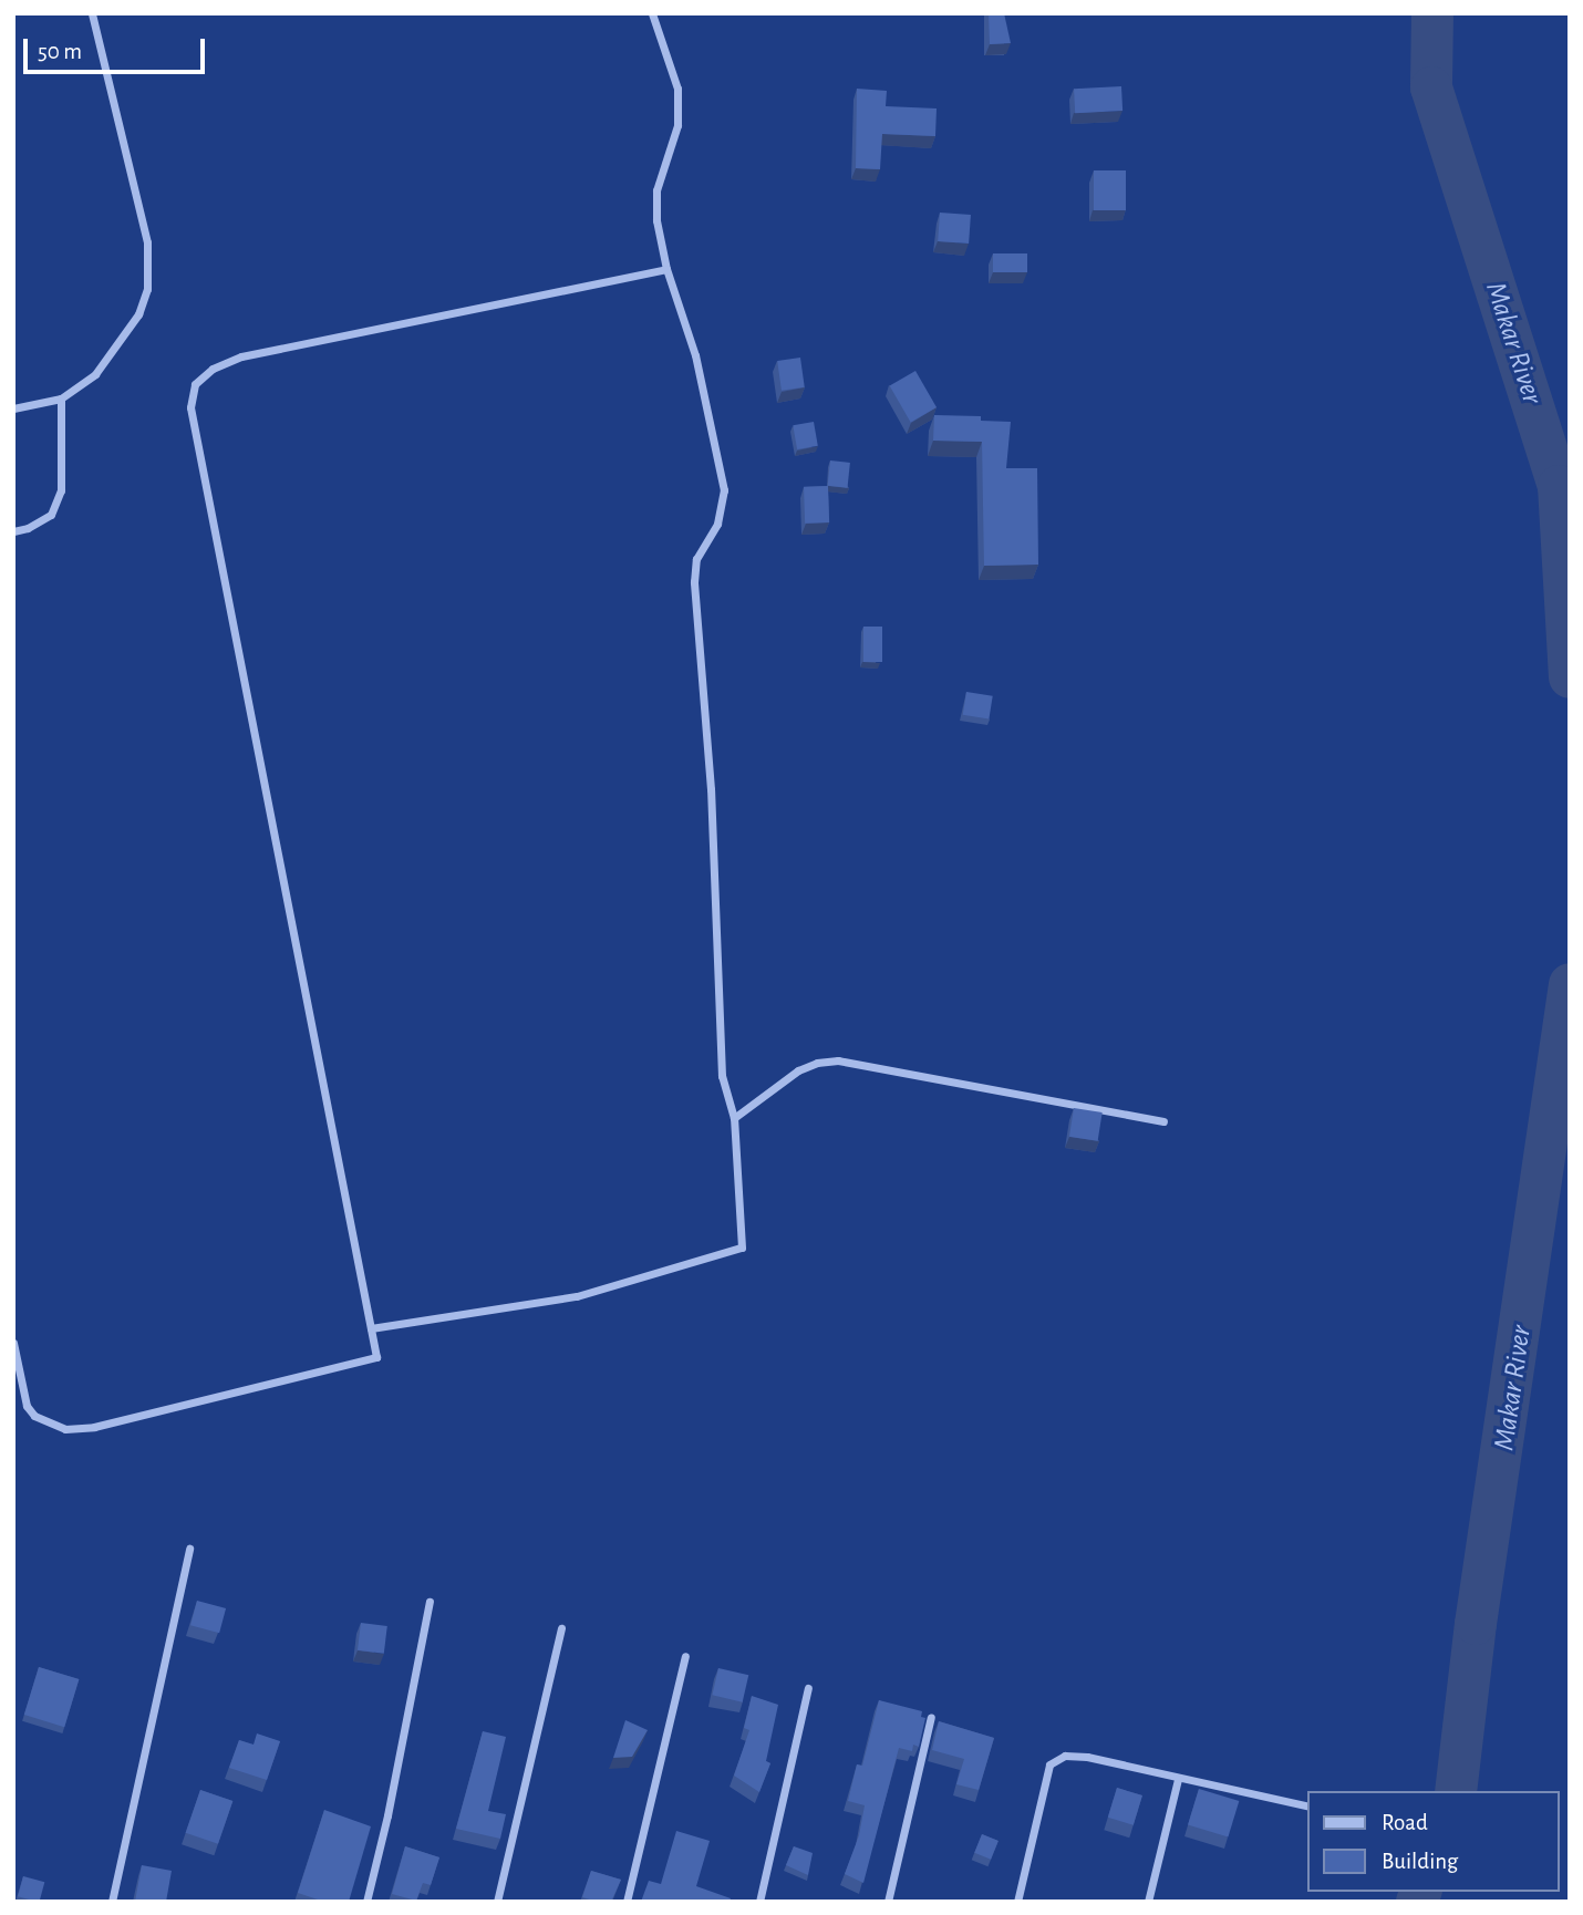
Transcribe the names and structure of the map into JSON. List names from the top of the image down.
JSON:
{
  "water": ["Makar River"],
  "legend": ["Road", "Building"],
  "scale_bar": "50 m"
}
